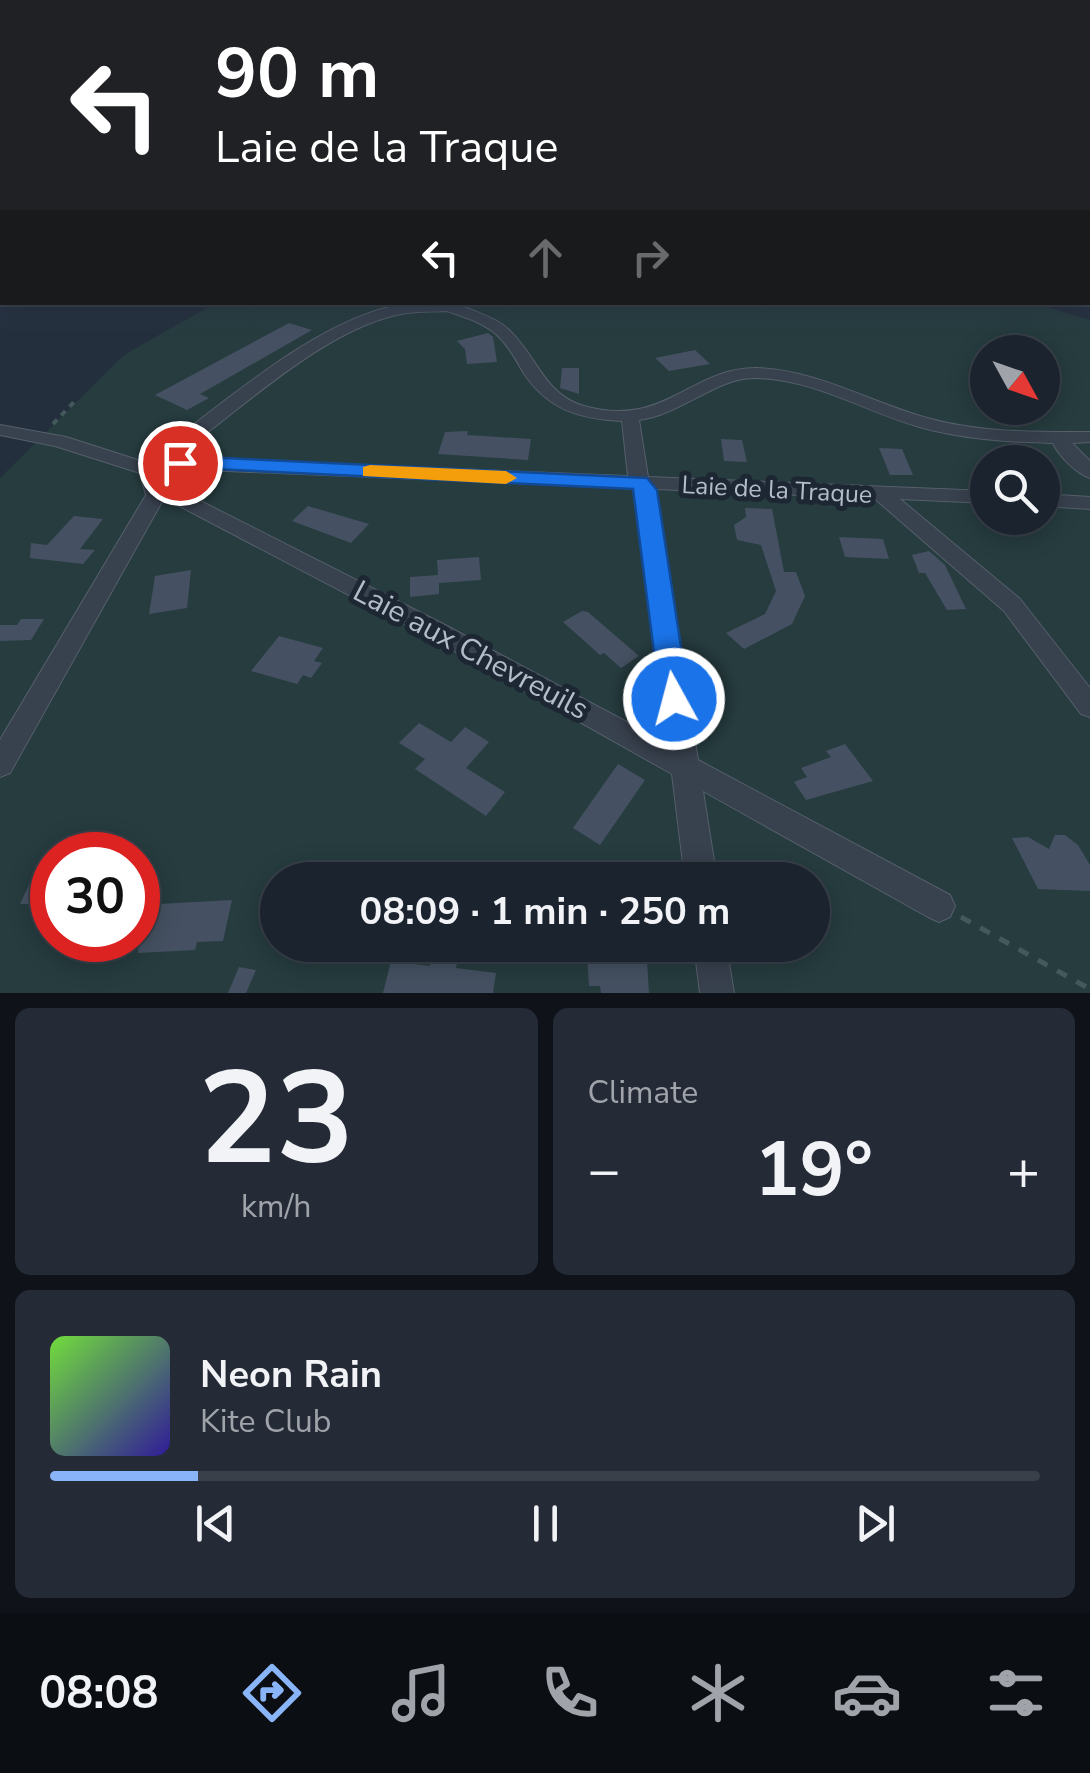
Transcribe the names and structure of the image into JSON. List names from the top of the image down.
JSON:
{
  "streets": {
    "street": ["Laie de la Traque", "Laie aux Chevreuils"]
  },
  "crossings": [
    ["Laie de la Traque", "Laie aux Chevreuils"]
  ],
  "north": "bottom right",
  "page": {
    "turn": ["90 m", "Laie de la Traque"],
    "limit": "30",
    "trip": "08:09 · 1 min · 250 m",
    "tile": [
      ["23", "km/h"],
      "Climate"
    ],
    "heat": ["−", "19°", "+"],
    "song": ["Neon Rain", "Kite Club"],
    "tabs": "08:08"
  }
}
